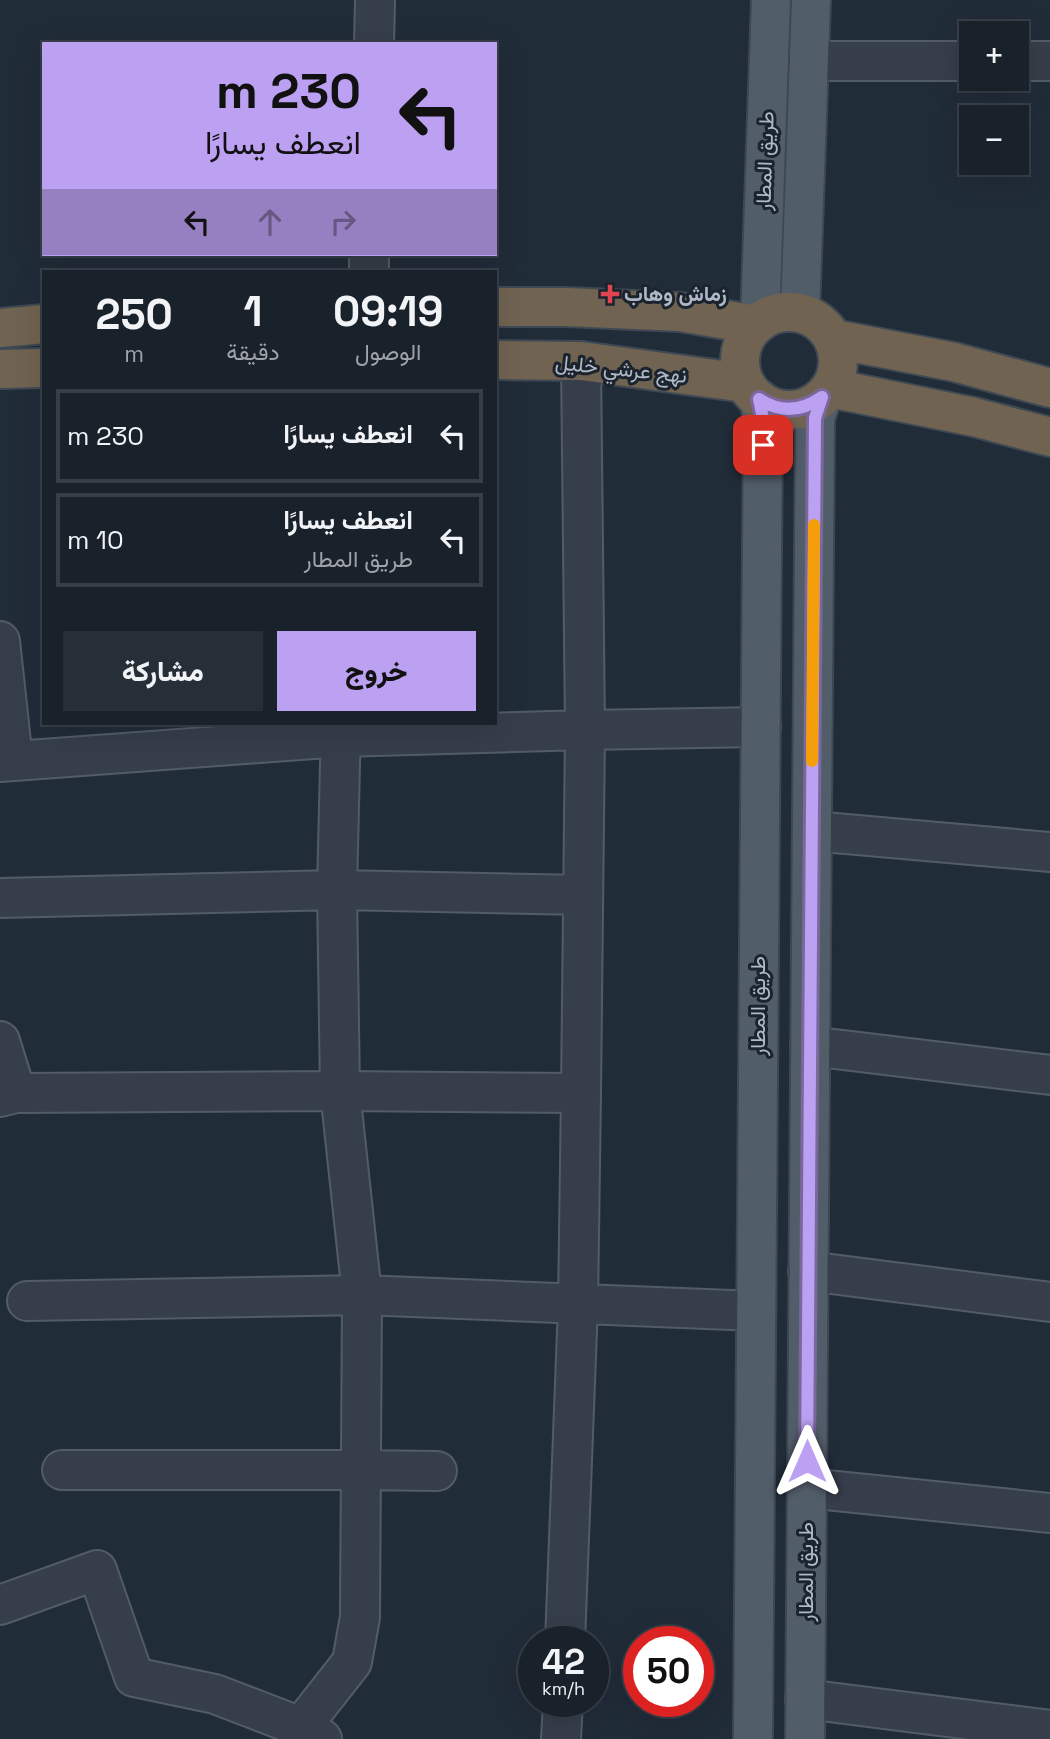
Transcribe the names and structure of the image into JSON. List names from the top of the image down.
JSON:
{
  "streets": {
    "highway": ["نهج عرشي خليل"],
    "main road": ["طريق المطار"]
  },
  "crossings": [
    ["طريق المطار", "نهج عرشي خليل"]
  ],
  "places": {
    "health": ["زماش وهاب"]
  },
  "page": {
    "map_buttons": ["+", "−"],
    "turn": ["230 m", "انعطف يسارًا"],
    "eta": [
      "09:19",
      "الوصول",
      "1",
      "دقيقة",
      "250",
      "m"
    ],
    "list": [
      {
        "name": "انعطف يسارًا",
        "value": "230 m"
      },
      {
        "name": "انعطف يسارًا",
        "note": "طريق المطار",
        "value": "10 m"
      }
    ],
    "buttons": ["خروج", "مشاركة"],
    "speed": "42 km/h",
    "limit": "50"
  }
}
